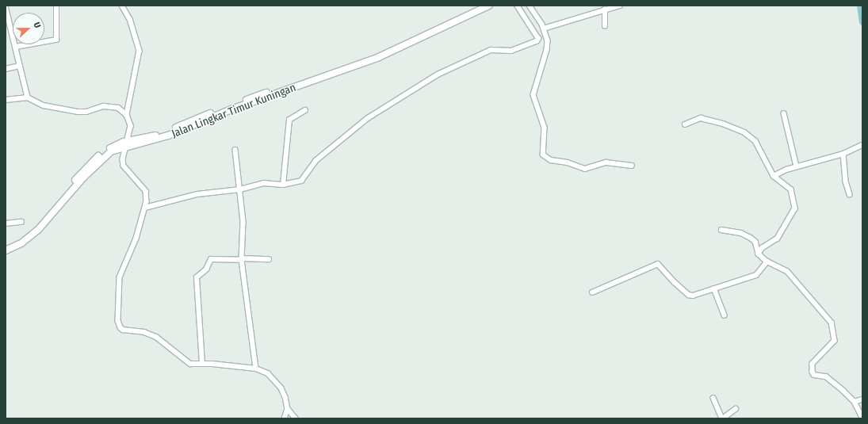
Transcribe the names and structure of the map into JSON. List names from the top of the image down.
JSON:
{
  "streets": {
    "main road": ["Jalan Lingkar Timur Kuningan"]
  },
  "north": "right"
}
